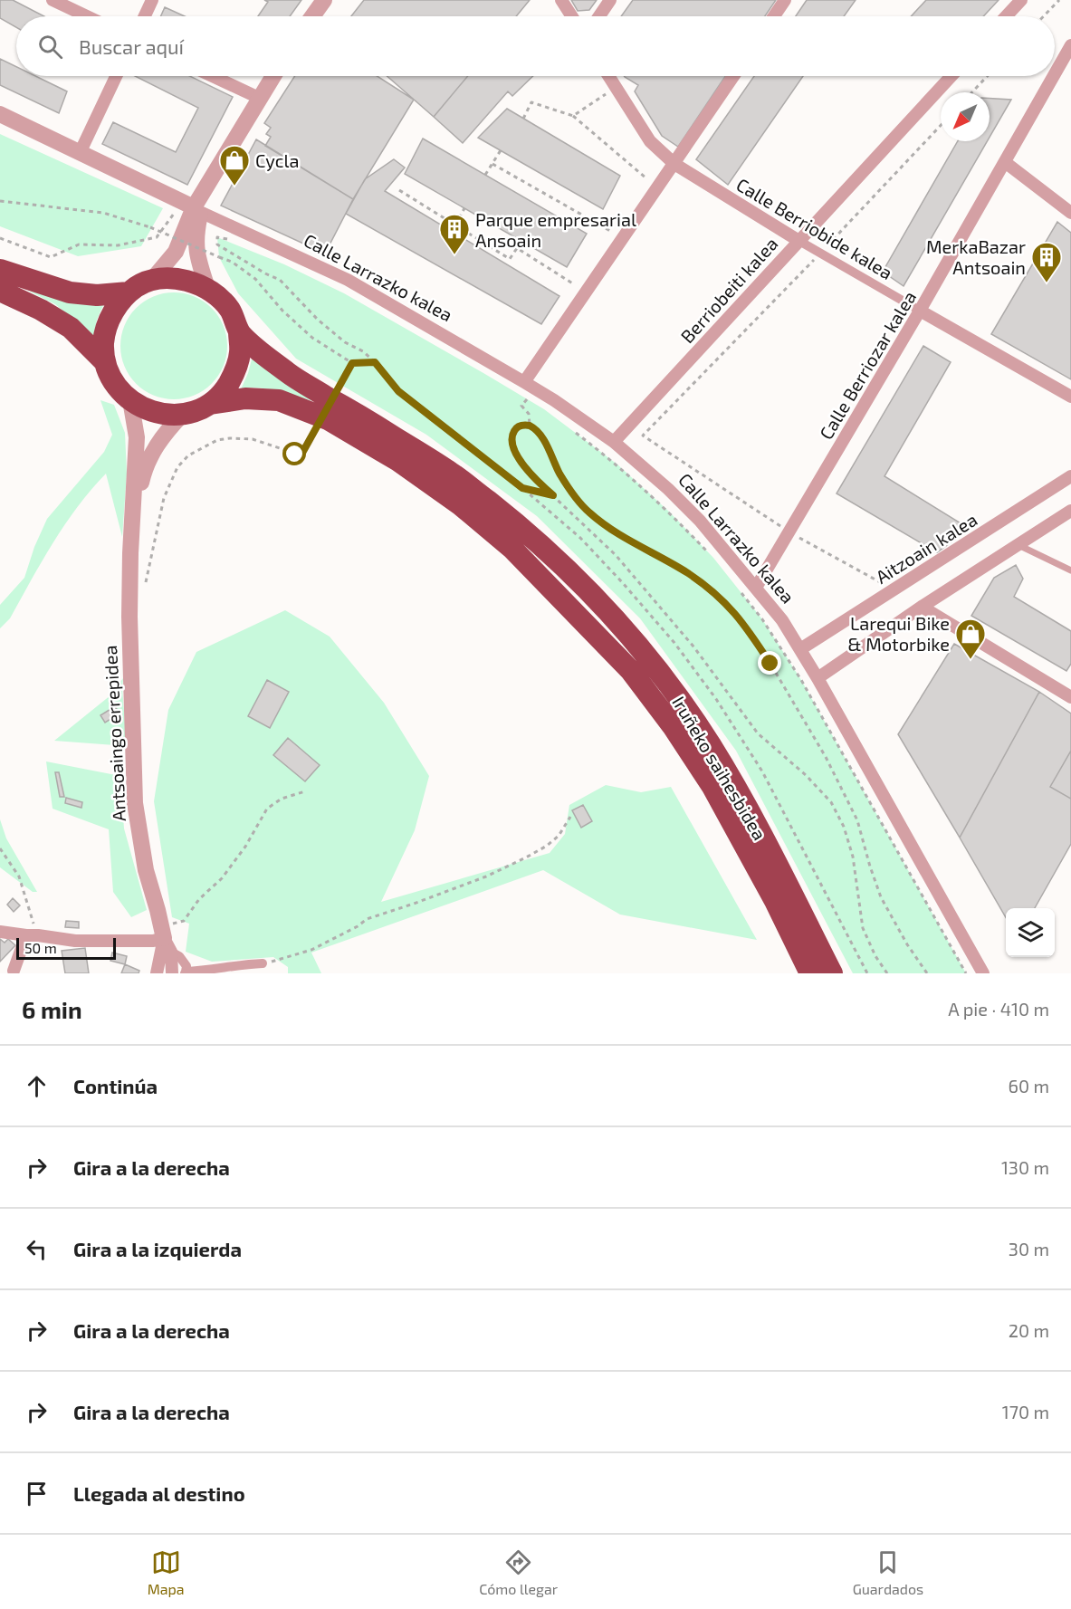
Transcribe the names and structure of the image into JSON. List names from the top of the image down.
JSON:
{
  "streets": {
    "highway": ["Iruñeko saihesbidea"],
    "street": [
      "Calle Berriobide kalea",
      "Calle Larrazko kalea",
      "Berriobeiti kalea",
      "Calle Berriozar kalea",
      "Aitzoain kalea",
      "Antsoaingo errepidea"
    ]
  },
  "crossings": [
    ["Calle Berriobide kalea", "Berriobeiti kalea"],
    ["Calle Berriobide kalea", "Calle Berriozar kalea"],
    ["Calle Larrazko kalea", "Berriobeiti kalea"],
    ["Calle Larrazko kalea", "Calle Berriozar kalea"],
    ["Calle Larrazko kalea", "Aitzoain kalea"],
    ["Antsoaingo errepidea", "Iruñeko saihesbidea"]
  ],
  "places": {
    "shop": ["Cycla", "Larequi Bike & Motorbike"],
    "building": ["Parque empresarial Ansoain", "MerkaBazar Antsoain"]
  },
  "scale_bar": "50 m",
  "north": "bottom left",
  "page": {
    "search": "Buscar aquí",
    "scale": "50 m",
    "heading": ["6 min", "A pie · 410 m"],
    "list": [
      ["Continúa", "60 m"],
      ["Gira a la derecha", "130 m"],
      ["Gira a la izquierda", "30 m"],
      ["Gira a la derecha", "20 m"],
      ["Gira a la derecha", "170 m"],
      "Llegada al destino"
    ],
    "nav": ["Mapa", "Cómo llegar", "Guardados"]
  }
}
